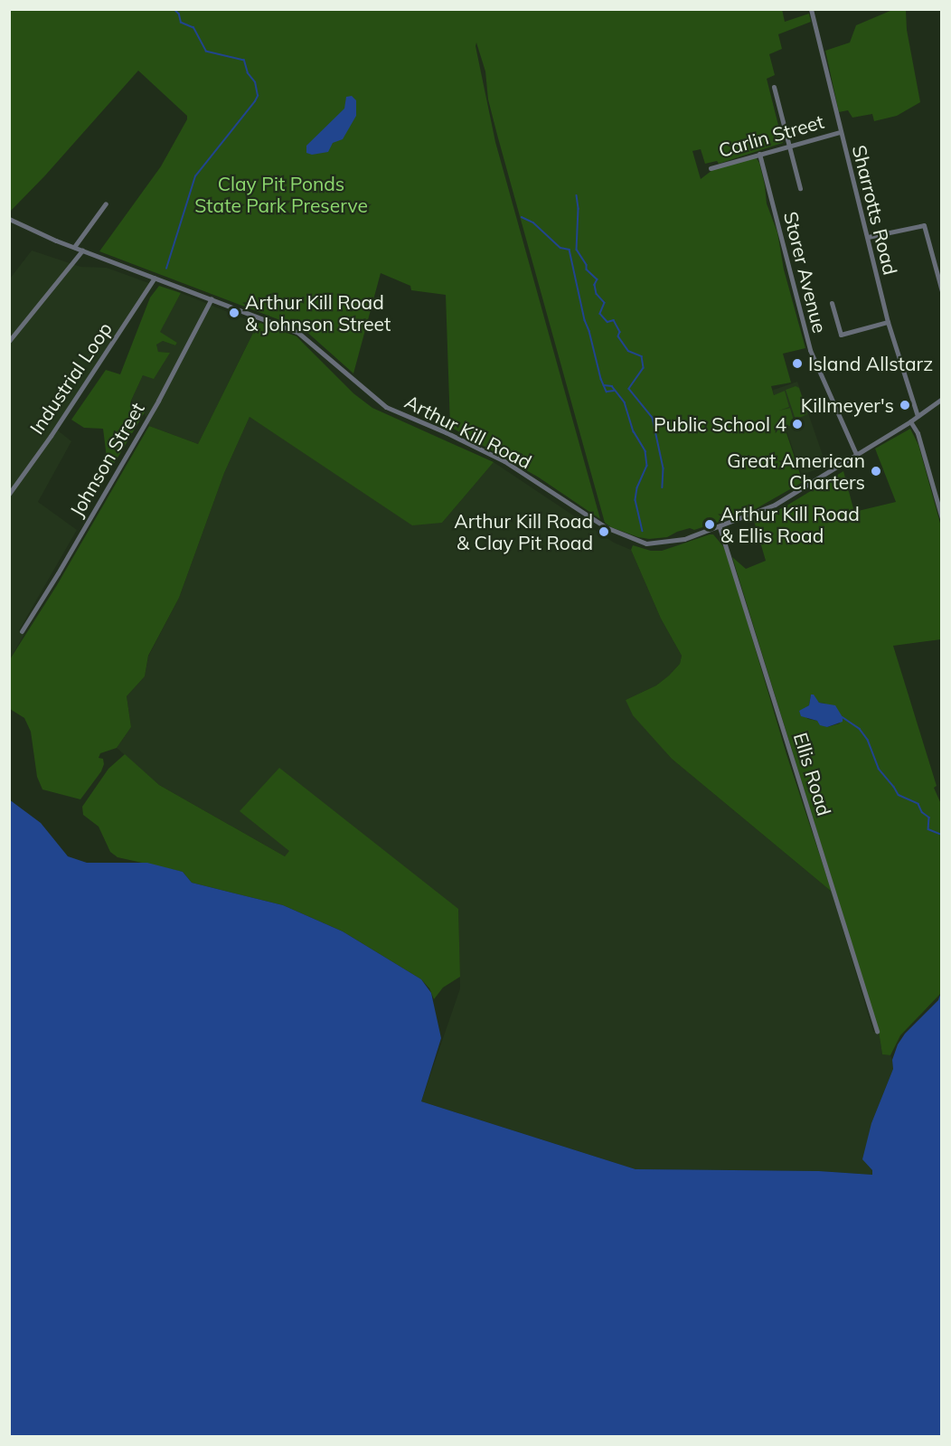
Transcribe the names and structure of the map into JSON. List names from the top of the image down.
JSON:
{
  "streets": {
    "street": [
      "Carlin Street",
      "Sharrotts Road",
      "Storer Avenue",
      "Industrial Loop",
      "Arthur Kill Road",
      "Johnson Street",
      "Ellis Road"
    ]
  },
  "crossings": [
    ["Carlin Street", "Sharrotts Road"],
    ["Carlin Street", "Storer Avenue"],
    ["Sharrotts Road", "Arthur Kill Road"],
    ["Storer Avenue", "Arthur Kill Road"],
    ["Industrial Loop", "Arthur Kill Road"],
    ["Arthur Kill Road", "Johnson Street"],
    ["Arthur Kill Road", "Ellis Road"]
  ],
  "parks": ["Clay Pit Ponds State Park Preserve"],
  "places": [
    "Arthur Kill Road & Johnson Street",
    "Island Allstarz",
    "Killmeyer's",
    "Public School 4",
    "Great American Charters",
    "Arthur Kill Road & Ellis Road",
    "Arthur Kill Road & Clay Pit Road"
  ]
}
